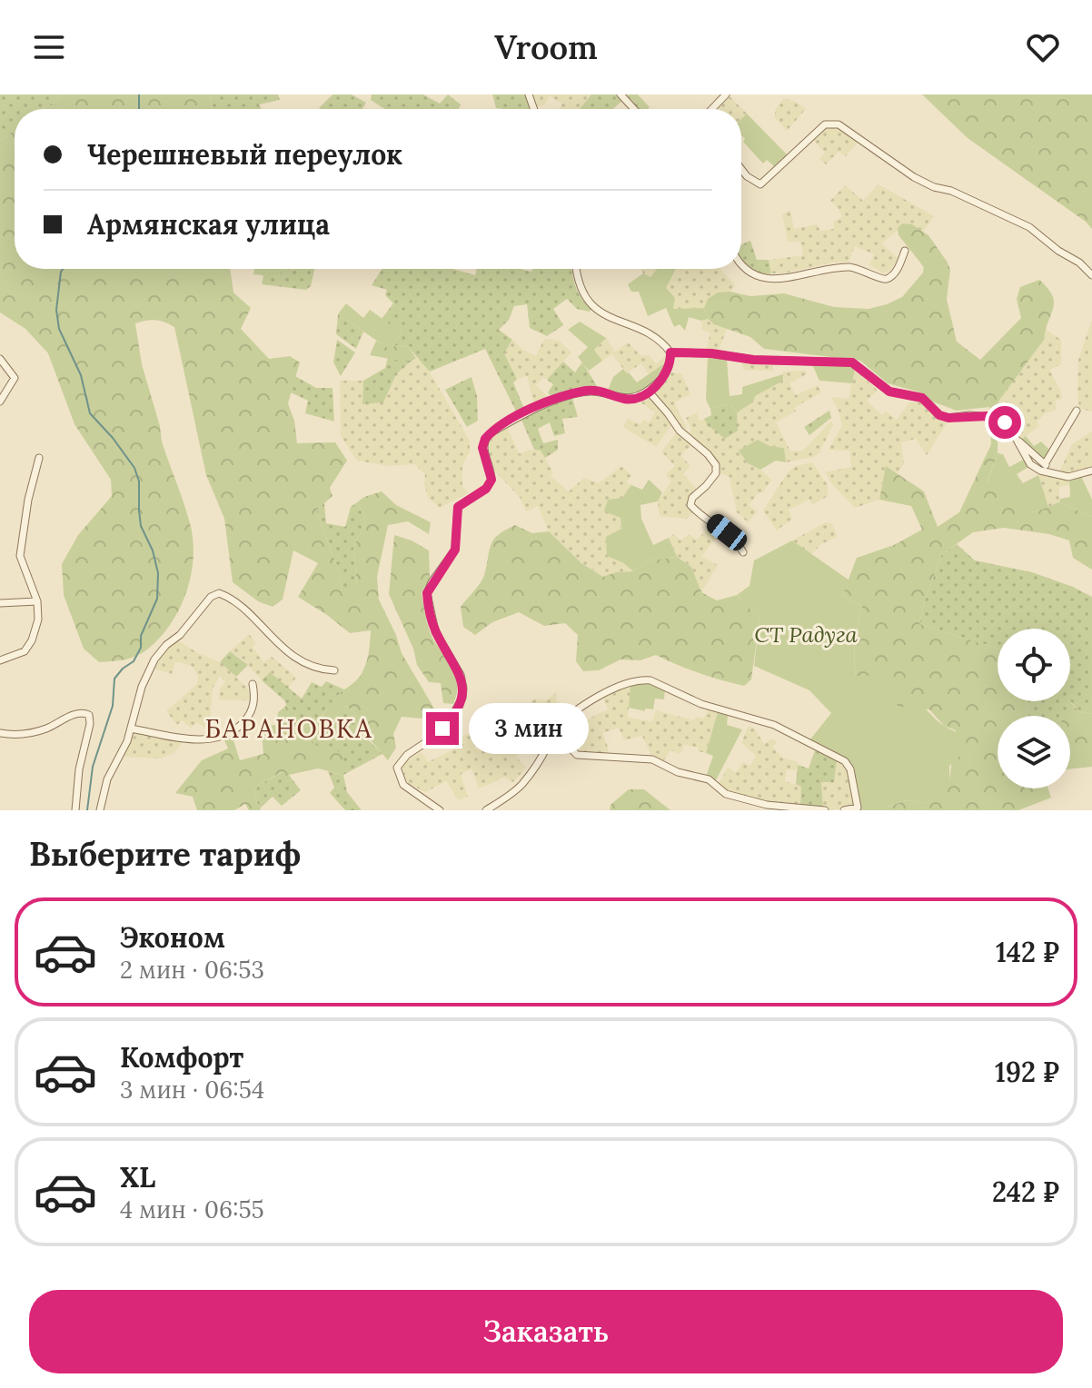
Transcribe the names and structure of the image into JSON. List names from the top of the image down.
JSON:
{
  "districts": ["БАРАНОВКА"],
  "parks": ["СТ Радуга"],
  "page": {
    "header": "Vroom",
    "banner": ["Черешневый переулок", "Армянская улица"],
    "bubble": "3 мин",
    "heading": "Выберите тариф",
    "list": [
      {
        "name": "Эконом",
        "note": "2 мин · 06:53",
        "value": "142 ₽"
      },
      {
        "name": "Комфорт",
        "note": "3 мин · 06:54",
        "value": "192 ₽"
      },
      {
        "name": "XL",
        "note": "4 мин · 06:55",
        "value": "242 ₽"
      }
    ],
    "buttons": "Заказать"
  }
}
